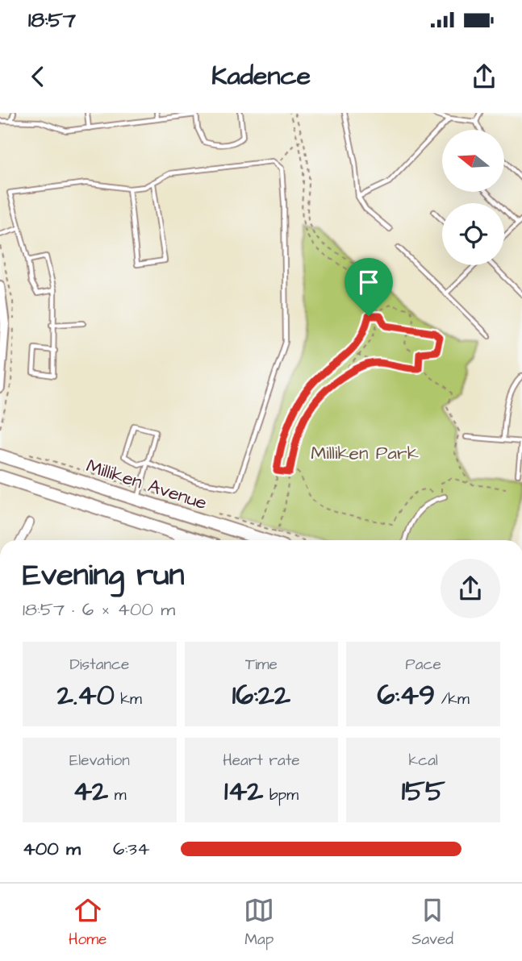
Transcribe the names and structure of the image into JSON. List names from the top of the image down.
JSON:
{
  "streets": {
    "main road": ["Milliken Avenue"]
  },
  "parks": ["Milliken Park"],
  "north": "left",
  "page": {
    "status": "18:57",
    "header": "Kadence",
    "heading": ["Evening run", "18:57 · 6 × 400 m"],
    "stats": [
      ["Distance", "2.40 km"],
      ["Time", "16:22"],
      ["Pace", "6:49 /km"],
      ["Elevation", "42 m"],
      ["Heart rate", "142 bpm"],
      ["kcal", "155"]
    ],
    "list": [
      {
        "name": "400 m",
        "note": "6:34"
      }
    ],
    "tabs": ["Home", "Map", "Saved"]
  }
}
